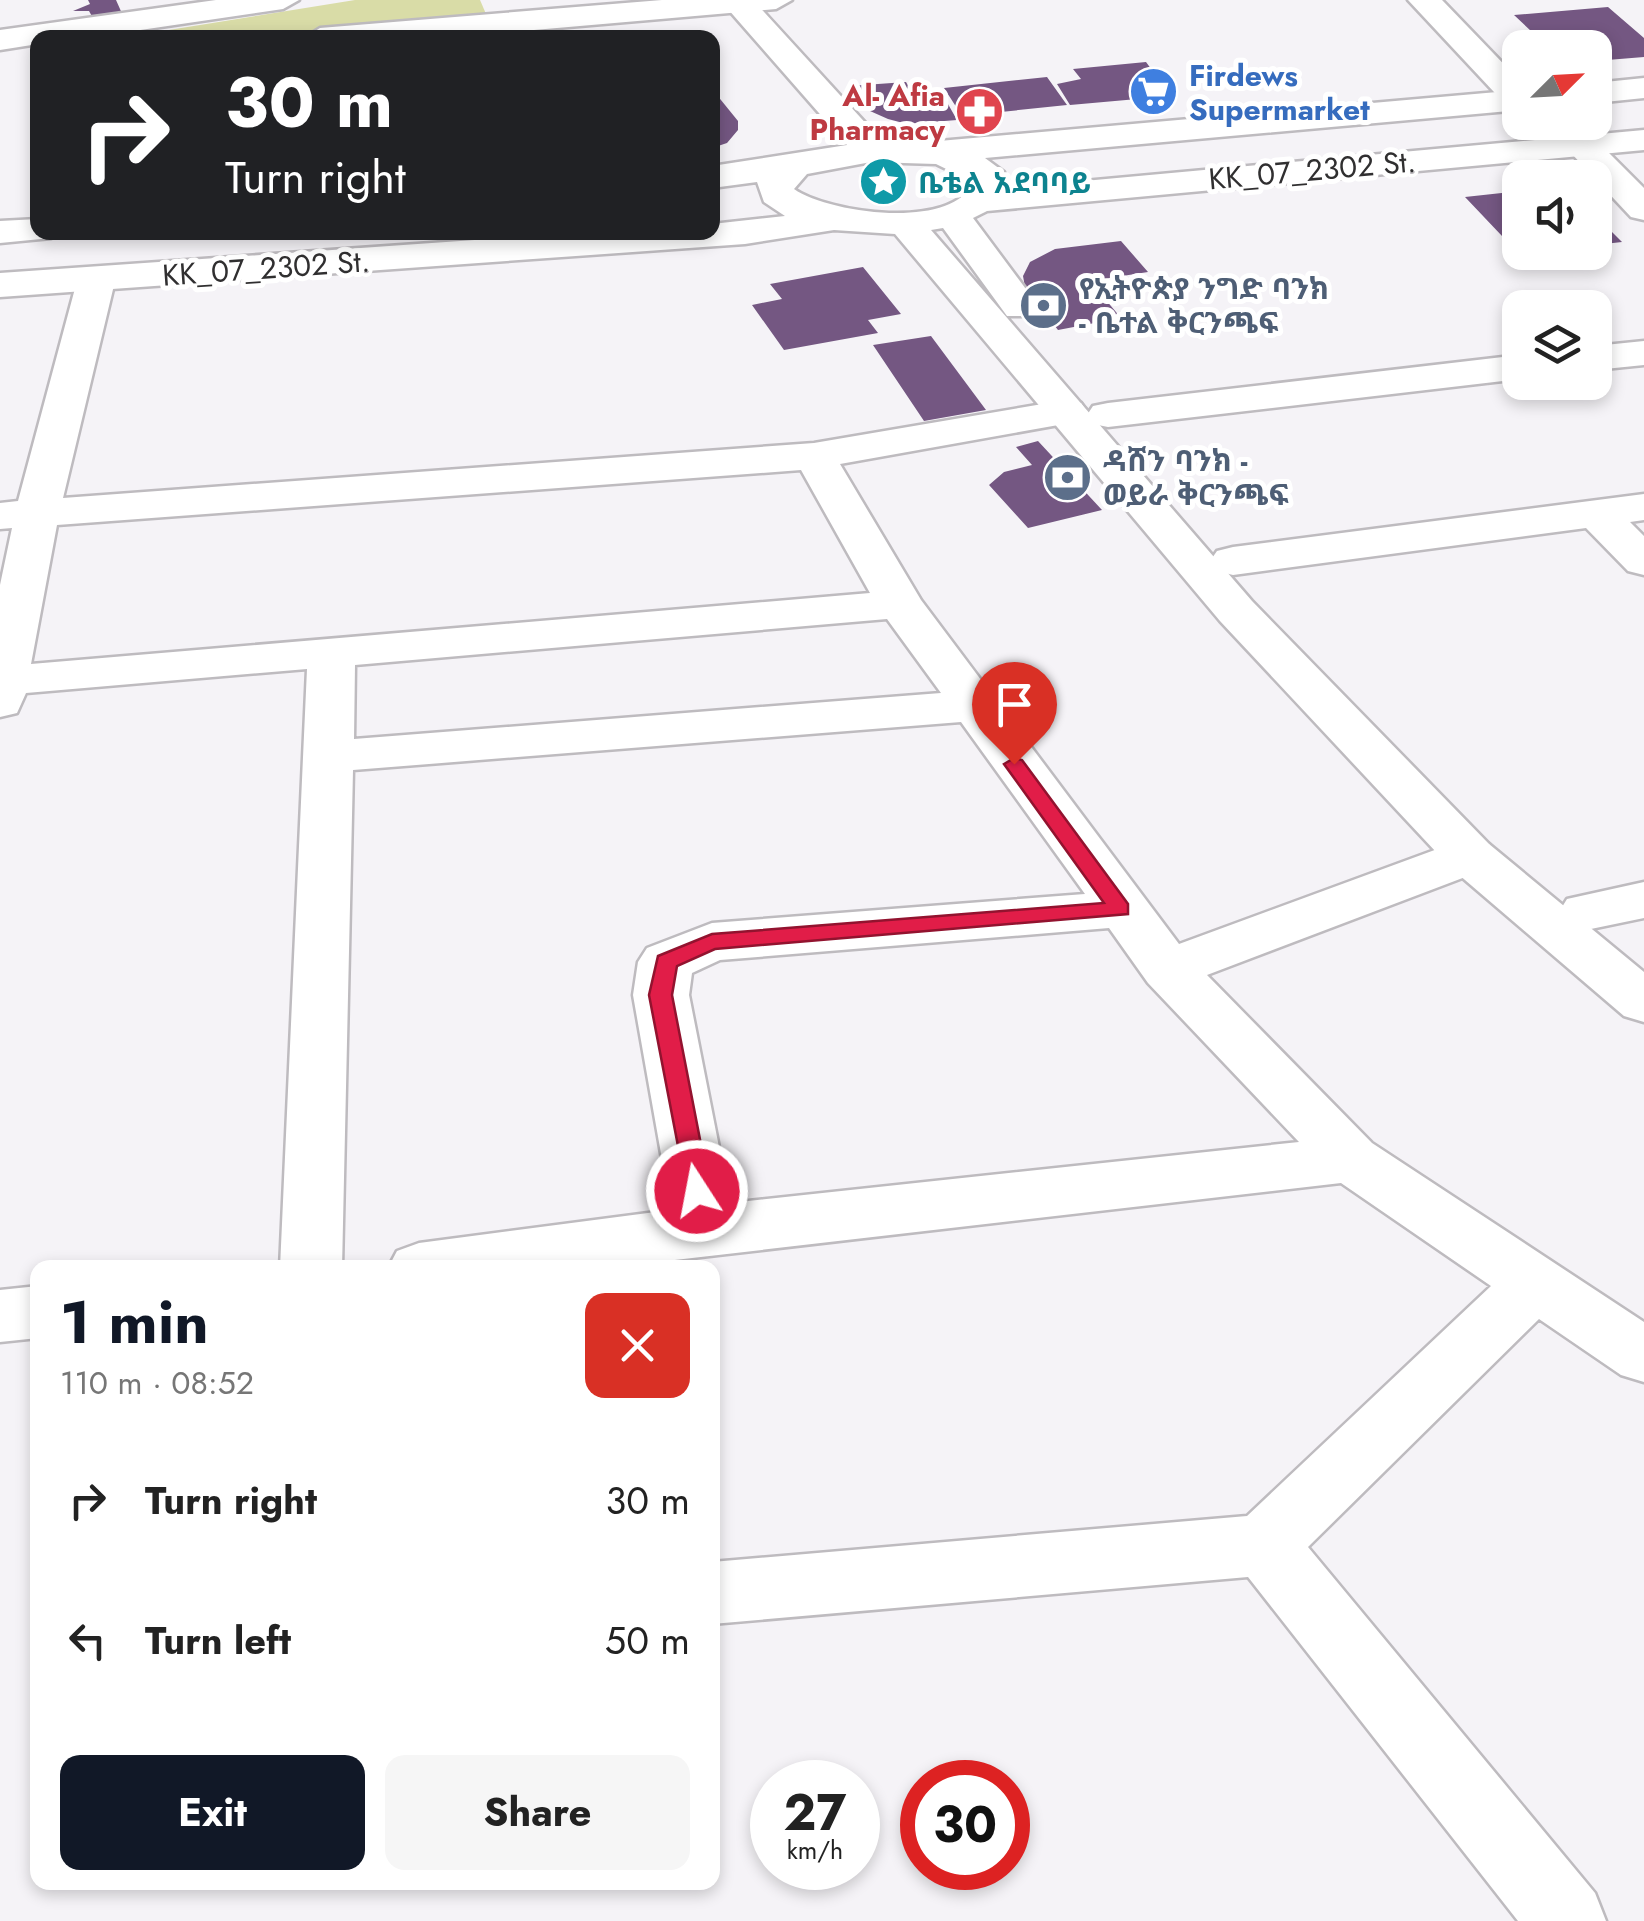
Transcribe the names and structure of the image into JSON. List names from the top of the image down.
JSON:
{
  "streets": {
    "street": ["KK_07_2302 St."]
  },
  "places": {
    "supermarket": ["Firdews Supermarket"],
    "pharmacy": ["Al- Afia Pharmacy"],
    "place": ["ቤቴል አደባባይ"],
    "bank": ["የኢትዮጵያ ንግድ ባንክ - ቤተል ቅርንጫፍ", "ዳሸን ባንክ - ወይራ ቅርንጫፍ"]
  },
  "north": "top right",
  "page": {
    "turn": ["30 m", "Turn right"],
    "heading": ["1 min", "110 m · 08:52"],
    "list": [
      {
        "name": "Turn right",
        "value": "30 m"
      },
      {
        "name": "Turn left",
        "value": "50 m"
      }
    ],
    "buttons": ["Exit", "Share"],
    "speed": "27 km/h",
    "limit": "30"
  }
}
